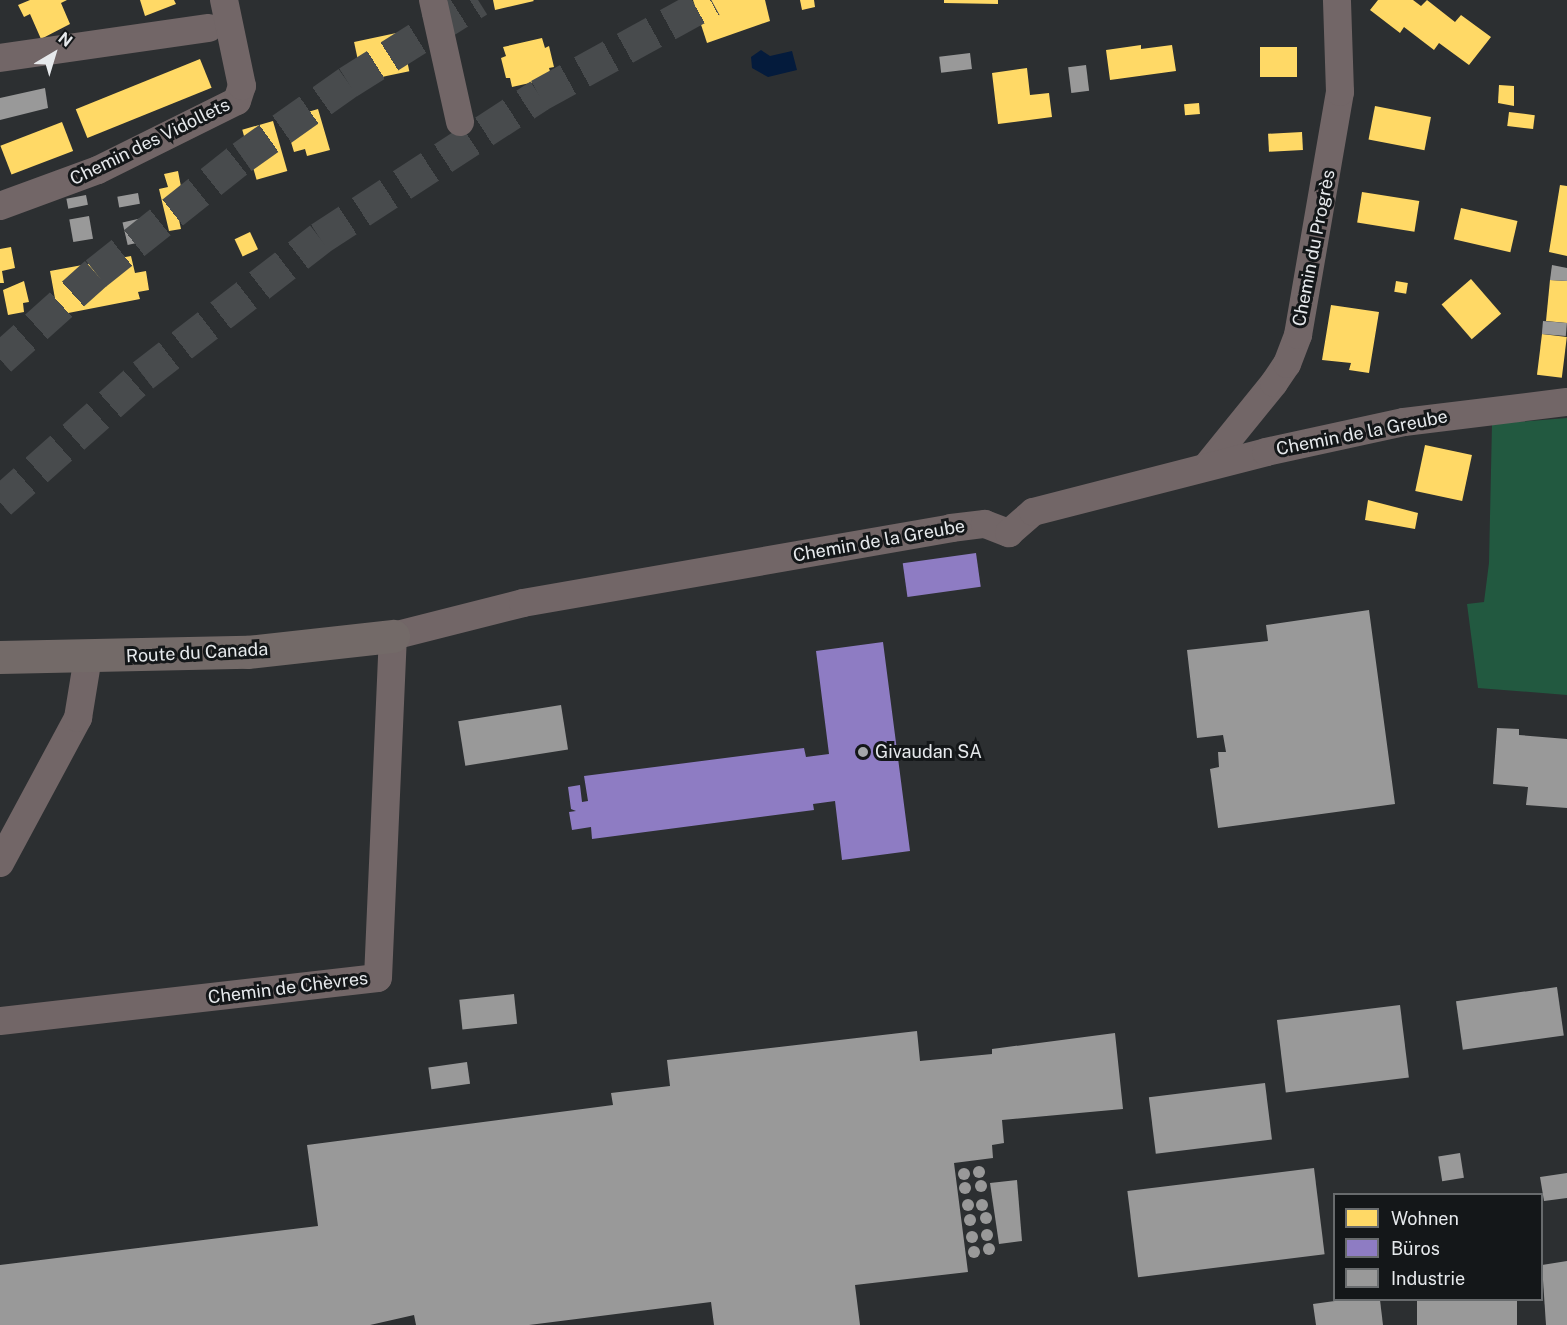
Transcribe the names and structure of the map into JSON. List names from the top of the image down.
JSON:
{
  "streets": {
    "street": [
      "Chemin des Vidollets",
      "Chemin du Progrès",
      "Chemin de la Greube",
      "Route du Canada",
      "Chemin de Chèvres"
    ]
  },
  "crossings": [
    ["Chemin du Progrès", "Chemin de la Greube"],
    ["Chemin de la Greube", "Route du Canada"],
    ["Chemin de la Greube", "Chemin de Chèvres"],
    ["Route du Canada", "Chemin de Chèvres"]
  ],
  "places": ["Givaudan SA"],
  "legend": ["Wohnen", "Büros", "Industrie"],
  "north": "top right"
}
